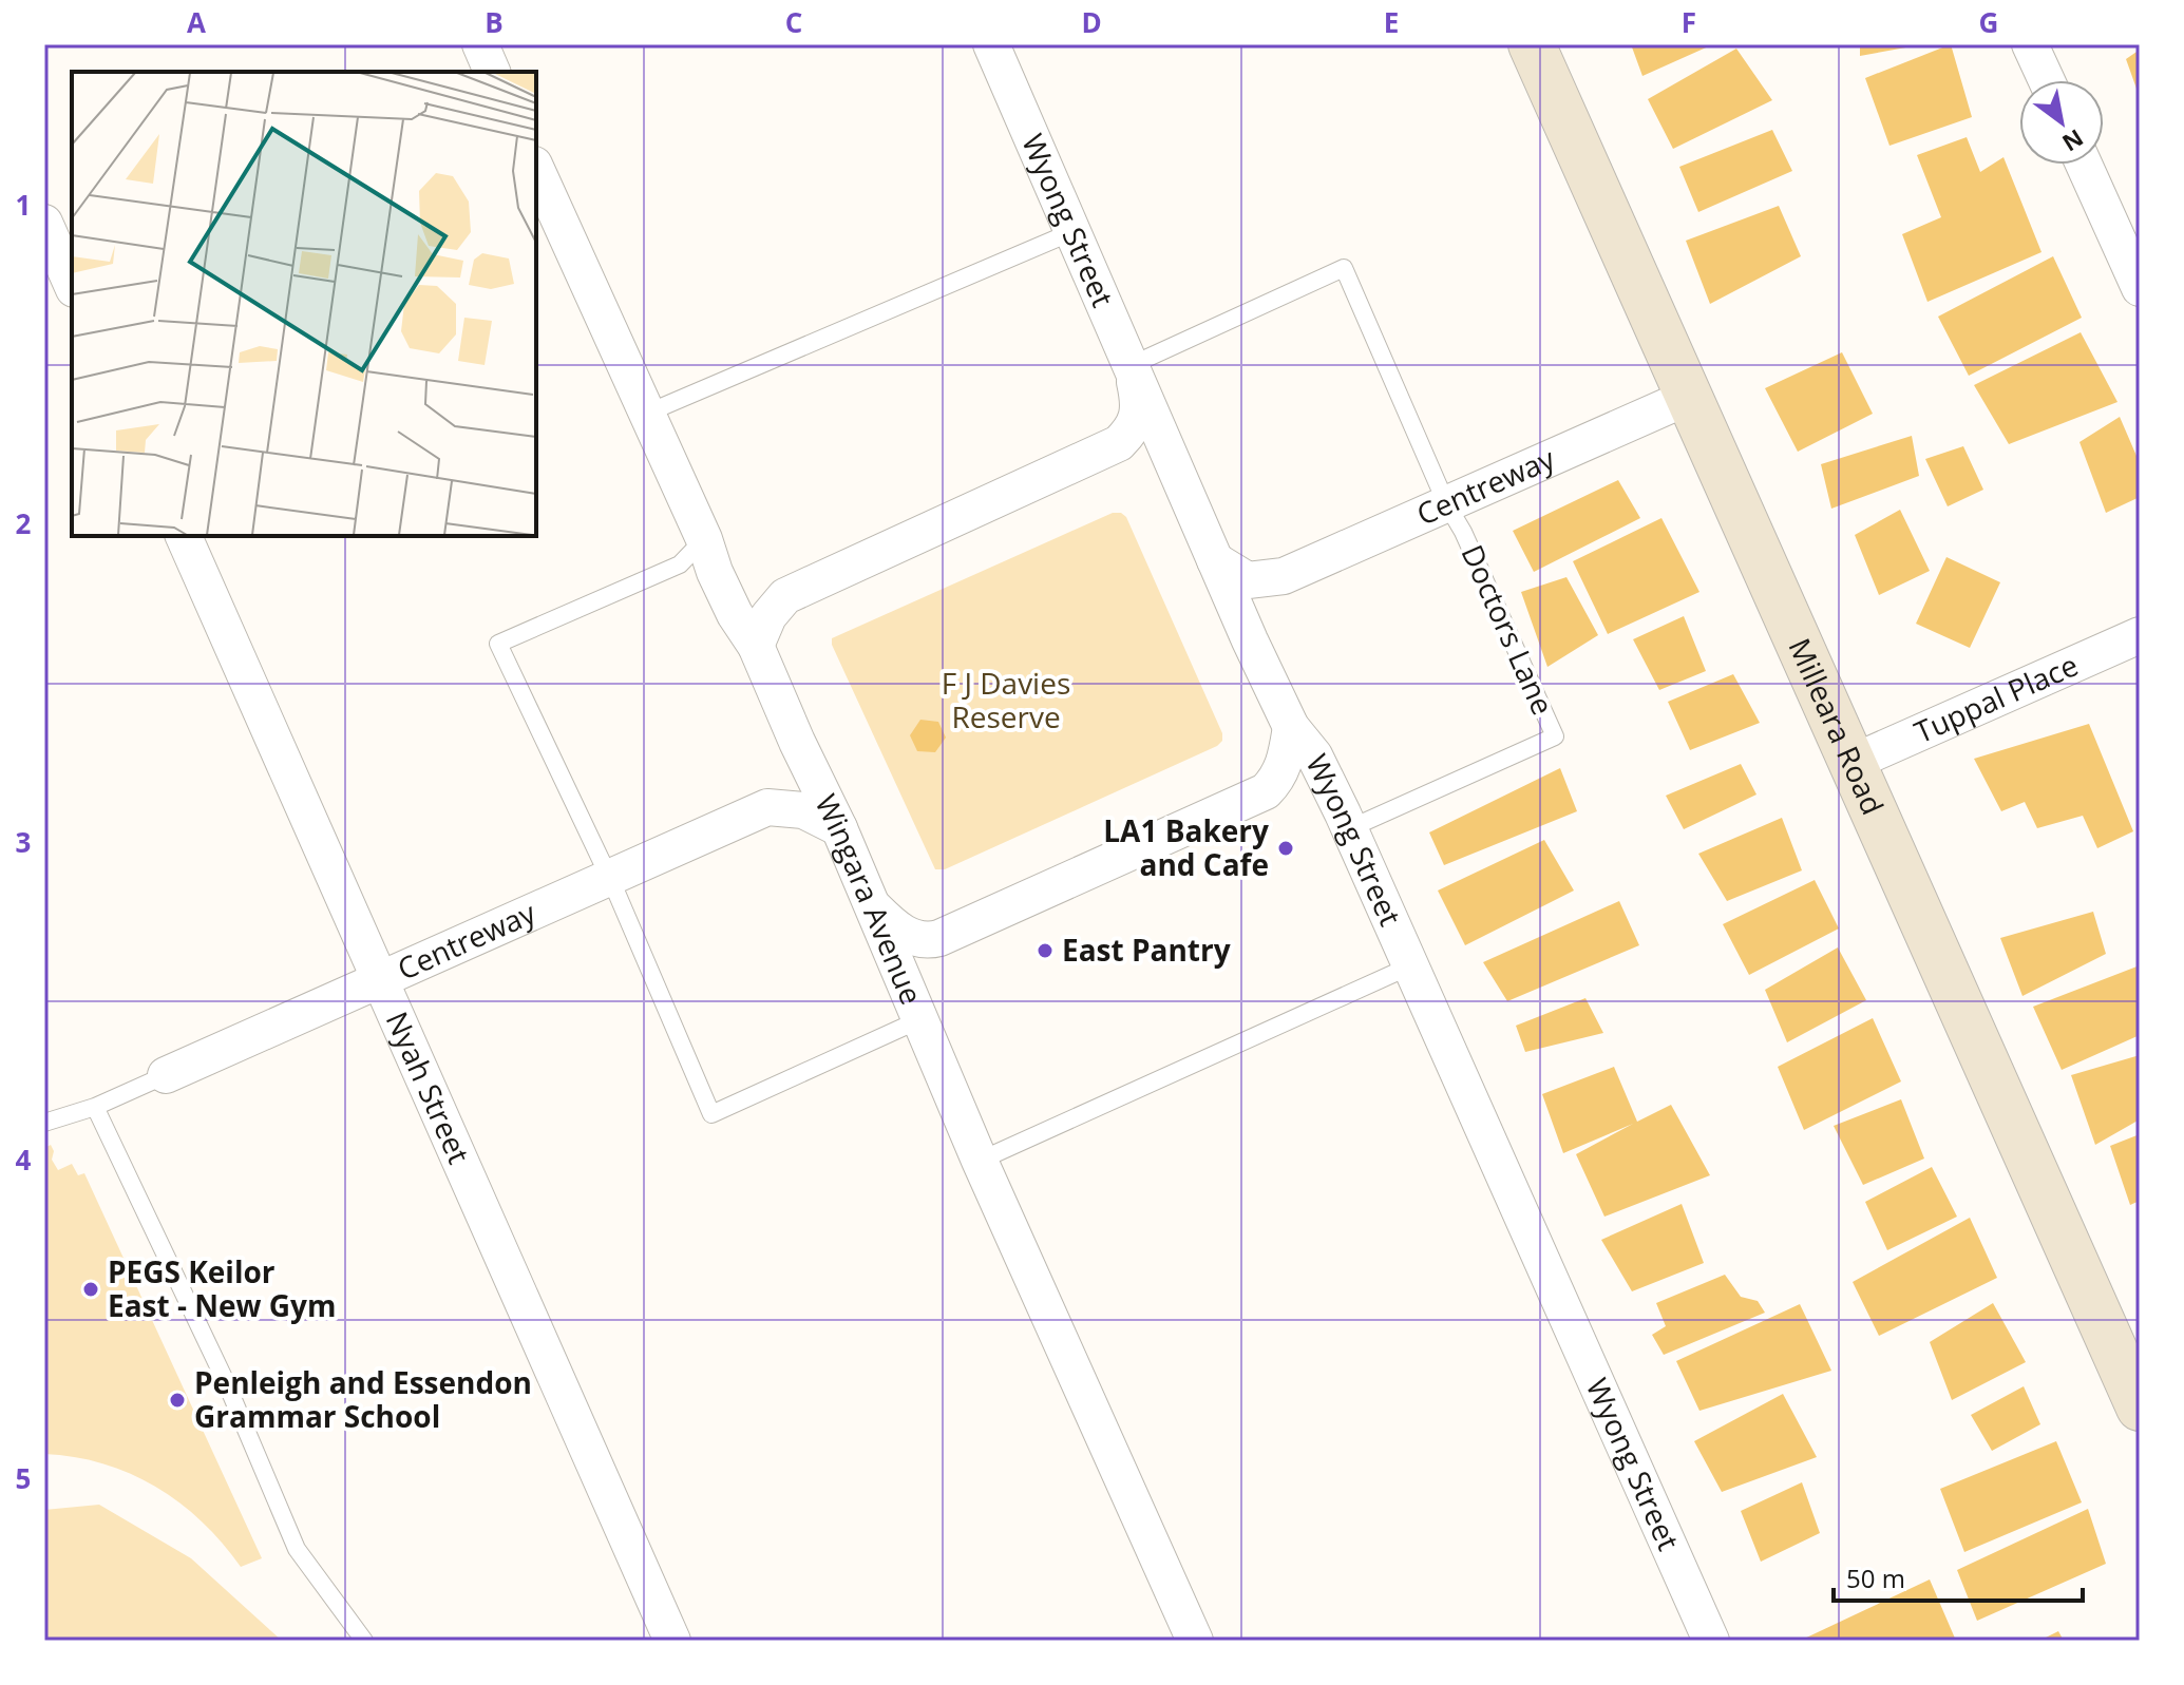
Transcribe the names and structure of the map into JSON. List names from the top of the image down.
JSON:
{
  "streets": {
    "main road": ["Milleara Road"],
    "street": [
      "Wyong Street",
      "Centreway",
      "Tuppal Place",
      "Wingara Avenue",
      "Nyah Street"
    ],
    "lane": ["Doctors Lane"]
  },
  "crossings": [
    ["Wyong Street", "Centreway"],
    ["Wyong Street", "Doctors Lane"],
    ["Centreway", "Doctors Lane"],
    ["Centreway", "Milleara Road"],
    ["Centreway", "Nyah Street"],
    ["Tuppal Place", "Milleara Road"]
  ],
  "parks": ["F J Davies Reserve"],
  "places": [
    "LA1 Bakery and Cafe",
    "East Pantry",
    "PEGS Keilor East - New Gym",
    "Penleigh and Essendon Grammar School"
  ],
  "scale_bar": "50 m",
  "north": "bottom right",
  "grid": {
    "columns": [
      "A",
      "B",
      "C",
      "D",
      "E",
      "F",
      "G"
    ],
    "rows": [
      "1",
      "2",
      "3",
      "4",
      "5"
    ]
  }
}
